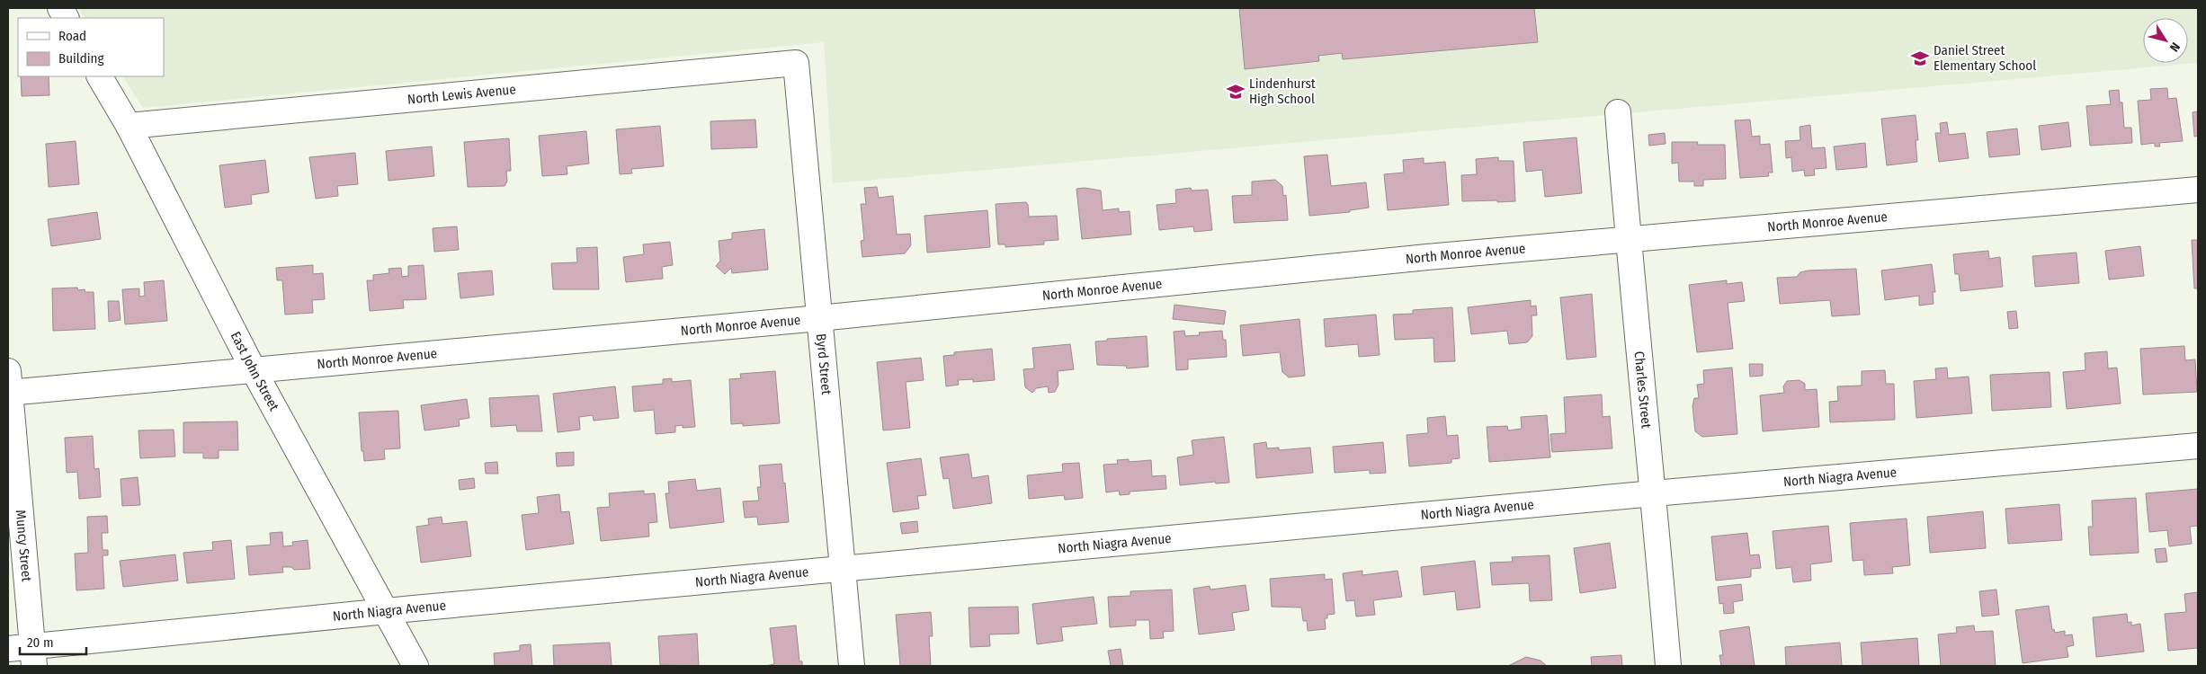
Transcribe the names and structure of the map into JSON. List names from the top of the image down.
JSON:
{
  "streets": {
    "street": [
      "North Lewis Avenue",
      "North Monroe Avenue",
      "Byrd Street",
      "East John Street",
      "Charles Street",
      "North Niagra Avenue",
      "Muncy Street"
    ]
  },
  "crossings": [
    ["North Lewis Avenue", "Byrd Street"],
    ["North Lewis Avenue", "East John Street"],
    ["North Monroe Avenue", "Byrd Street"],
    ["North Monroe Avenue", "East John Street"],
    ["North Monroe Avenue", "Charles Street"],
    ["North Monroe Avenue", "Muncy Street"],
    ["Byrd Street", "North Niagra Avenue"],
    ["East John Street", "North Niagra Avenue"],
    ["Charles Street", "North Niagra Avenue"],
    ["North Niagra Avenue", "Muncy Street"]
  ],
  "places": {
    "school or university": ["Daniel Street Elementary School", "Lindenhurst High School"]
  },
  "legend": ["Road", "Building"],
  "scale_bar": "20 m",
  "north": "bottom right"
}
